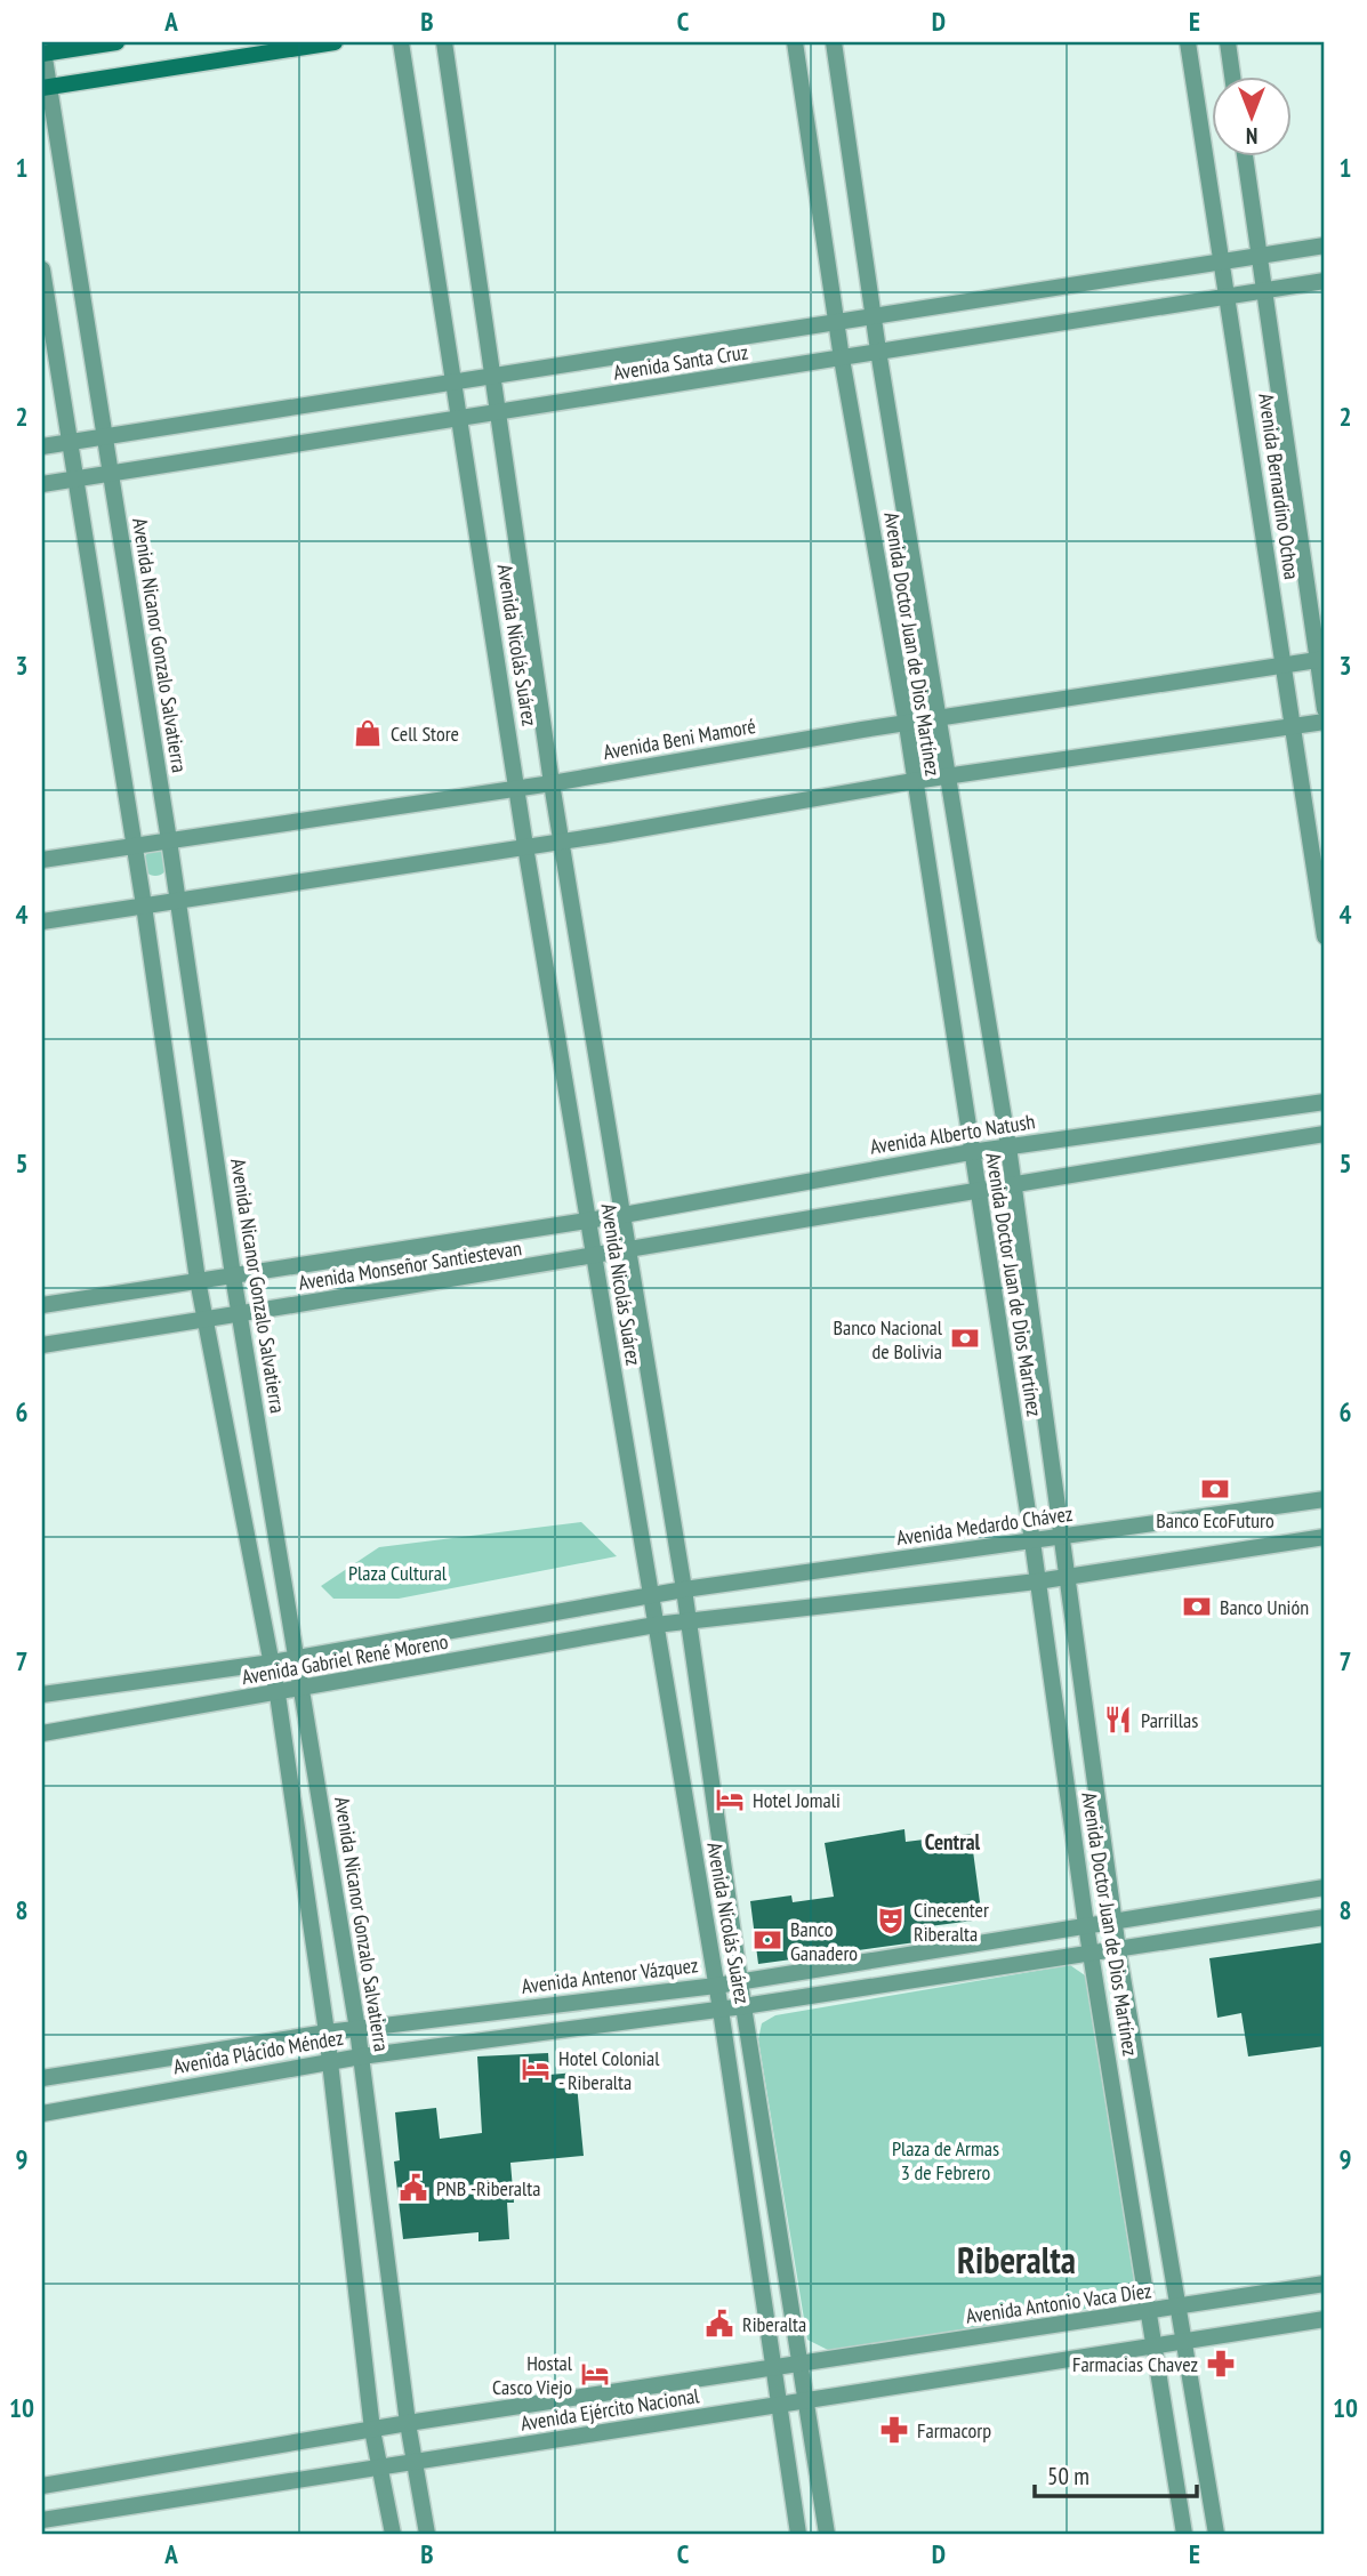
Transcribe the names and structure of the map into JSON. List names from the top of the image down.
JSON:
{
  "streets": {
    "street": [
      "Avenida Santa Cruz",
      "Avenida Bernardino Ochoa",
      "Avenida Doctor Juan de Dios Martínez",
      "Avenida Nicanor Gonzalo Salvatierra",
      "Avenida Nicolás Suárez",
      "Avenida Beni Mamoré",
      "Avenida Alberto Natush",
      "Avenida Monseñor Santiestevan",
      "Avenida Medardo Chávez",
      "Avenida Gabriel René Moreno",
      "Avenida Antenor Vázquez",
      "Avenida Plácido Méndez",
      "Avenida Antonio Vaca Díez",
      "Avenida Ejército Nacional"
    ]
  },
  "crossings": [
    ["Avenida Santa Cruz", "Avenida Bernardino Ochoa"],
    ["Avenida Santa Cruz", "Avenida Doctor Juan de Dios Martínez"],
    ["Avenida Santa Cruz", "Avenida Nicanor Gonzalo Salvatierra"],
    ["Avenida Santa Cruz", "Avenida Nicolás Suárez"],
    ["Avenida Bernardino Ochoa", "Avenida Beni Mamoré"],
    ["Avenida Doctor Juan de Dios Martínez", "Avenida Beni Mamoré"],
    ["Avenida Doctor Juan de Dios Martínez", "Avenida Alberto Natush"],
    ["Avenida Doctor Juan de Dios Martínez", "Avenida Medardo Chávez"],
    ["Avenida Doctor Juan de Dios Martínez", "Avenida Antenor Vázquez"],
    ["Avenida Doctor Juan de Dios Martínez", "Avenida Antonio Vaca Díez"],
    ["Avenida Doctor Juan de Dios Martínez", "Avenida Ejército Nacional"],
    ["Avenida Nicanor Gonzalo Salvatierra", "Avenida Beni Mamoré"],
    ["Avenida Nicanor Gonzalo Salvatierra", "Avenida Monseñor Santiestevan"],
    ["Avenida Nicanor Gonzalo Salvatierra", "Avenida Gabriel René Moreno"],
    ["Avenida Nicanor Gonzalo Salvatierra", "Avenida Antenor Vázquez"],
    ["Avenida Nicanor Gonzalo Salvatierra", "Avenida Plácido Méndez"],
    ["Avenida Nicanor Gonzalo Salvatierra", "Avenida Ejército Nacional"],
    ["Avenida Nicolás Suárez", "Avenida Beni Mamoré"],
    ["Avenida Nicolás Suárez", "Avenida Alberto Natush"],
    ["Avenida Nicolás Suárez", "Avenida Monseñor Santiestevan"],
    ["Avenida Nicolás Suárez", "Avenida Medardo Chávez"],
    ["Avenida Nicolás Suárez", "Avenida Gabriel René Moreno"],
    ["Avenida Nicolás Suárez", "Avenida Antenor Vázquez"],
    ["Avenida Nicolás Suárez", "Avenida Plácido Méndez"],
    ["Avenida Nicolás Suárez", "Avenida Antonio Vaca Díez"],
    ["Avenida Nicolás Suárez", "Avenida Ejército Nacional"],
    ["Avenida Alberto Natush", "Avenida Monseñor Santiestevan"],
    ["Avenida Medardo Chávez", "Avenida Gabriel René Moreno"],
    ["Avenida Antonio Vaca Díez", "Avenida Ejército Nacional"]
  ],
  "districts": ["Central", "Riberalta"],
  "parks": ["Plaza Cultural", "Plaza de Armas 3 de Febrero"],
  "places": {
    "shop": ["Cell Store"],
    "bank": [
      "Banco Nacional de Bolivia",
      "Banco EcoFuturo",
      "Banco Unión",
      "Banco Ganadero"
    ],
    "restaurant": ["Parrillas"],
    "hotel": ["Hotel Jomali", "Hotel Colonial - Riberalta", "Hostal Casco Viejo"],
    "theatre": ["Cinecenter Riberalta"],
    "public building": ["PNB -Riberalta", "Riberalta"],
    "pharmacy": ["Farmacias Chavez", "Farmacorp"]
  },
  "scale_bar": "50 m",
  "north": "bottom",
  "grid": {
    "columns": [
      "A",
      "B",
      "C",
      "D",
      "E"
    ],
    "rows": [
      "1",
      "2",
      "3",
      "4",
      "5",
      "6",
      "7",
      "8",
      "9",
      "10"
    ]
  }
}
